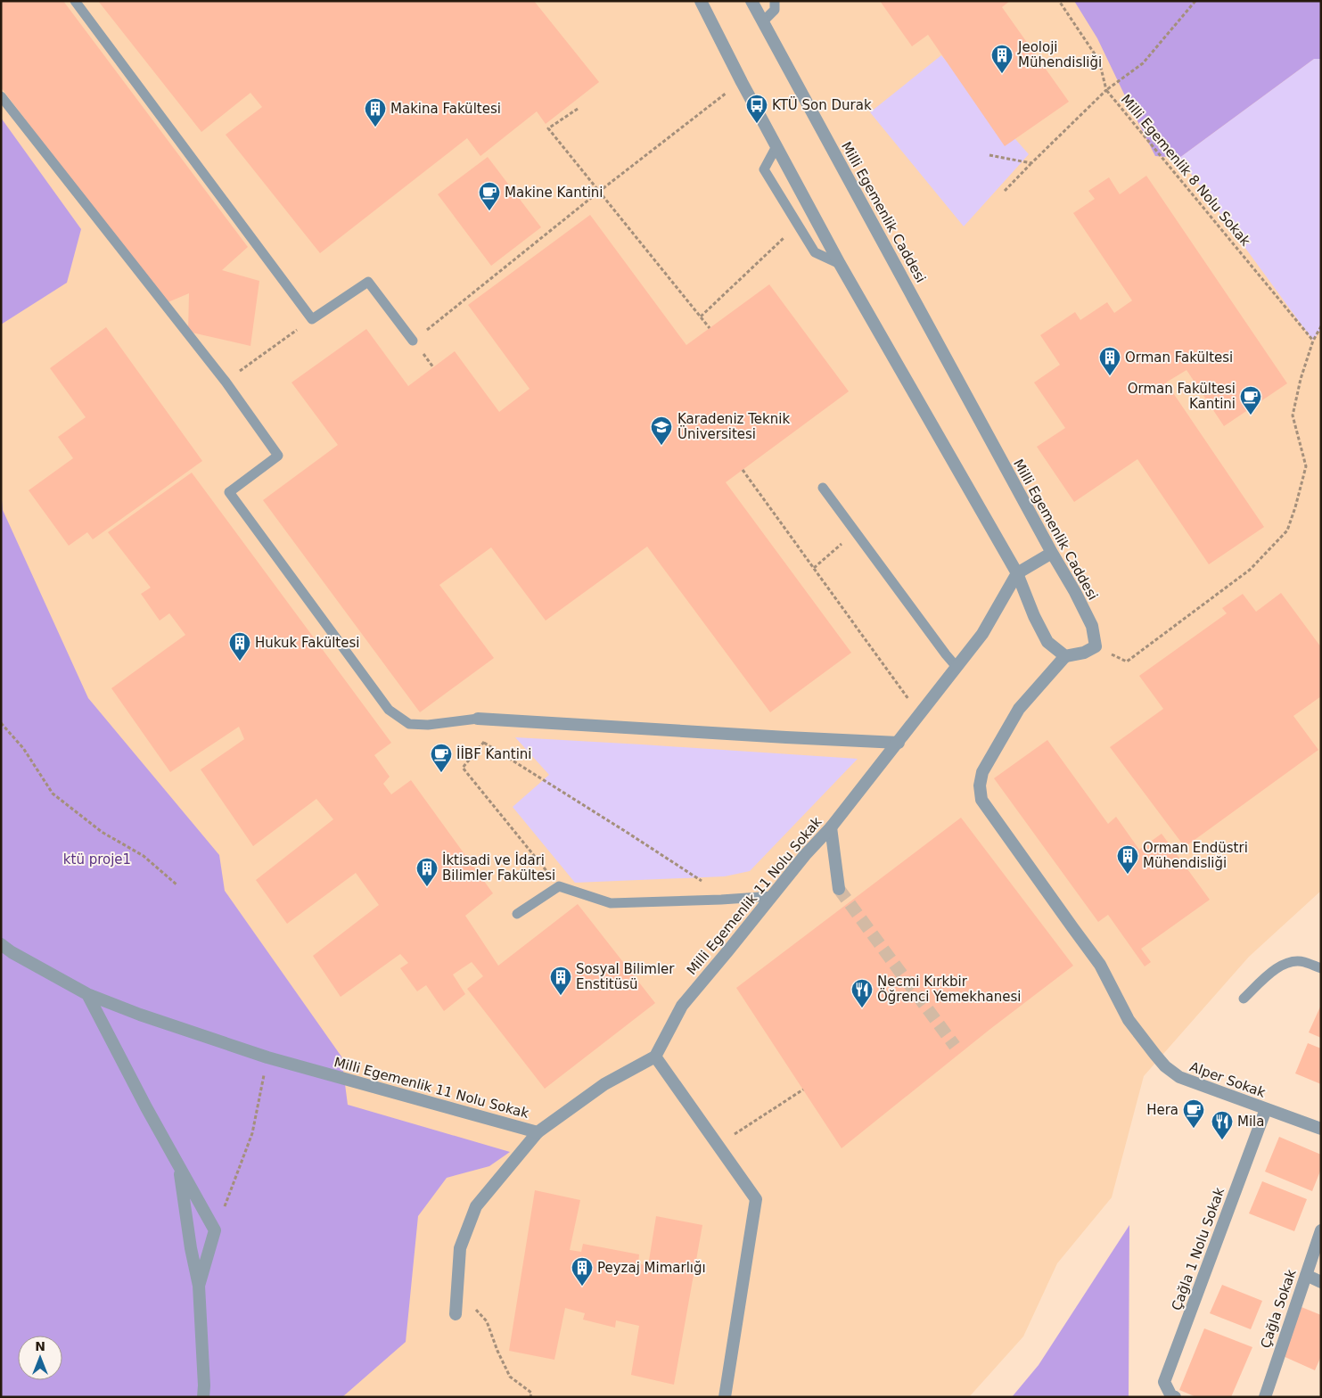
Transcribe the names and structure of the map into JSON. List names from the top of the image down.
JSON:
{
  "streets": {
    "street": [
      "Milli Egemenlik Caddesi",
      "Milli Egemenlik 11 Nolu Sokak",
      "Alper Sokak",
      "Çağla 1 Nolu Sokak",
      "Çağla Sokak"
    ],
    "path": ["Milli Egemenlik 8 Nolu Sokak"]
  },
  "crossings": [
    ["Alper Sokak", "Çağla 1 Nolu Sokak"]
  ],
  "parks": ["ktü proje1"],
  "places": {
    "building": [
      "Jeoloji Mühendisliği",
      "Makina Fakültesi",
      "Orman Fakültesi",
      "Hukuk Fakültesi",
      "Orman Endüstri Mühendisliği",
      "İktisadi ve İdari Bilimler Fakültesi",
      "Sosyal Bilimler Enstitüsü",
      "Peyzaj Mimarlığı"
    ],
    "bus stop": ["KTÜ Son Durak"],
    "cafe": [
      "Makine Kantini",
      "Orman Fakültesi Kantini",
      "İİBF Kantini",
      "Hera"
    ],
    "school or university": ["Karadeniz Teknik Üniversitesi"],
    "restaurant": ["Necmi Kırkbir Öğrenci Yemekhanesi", "Mila"]
  },
  "north": "top"
}
